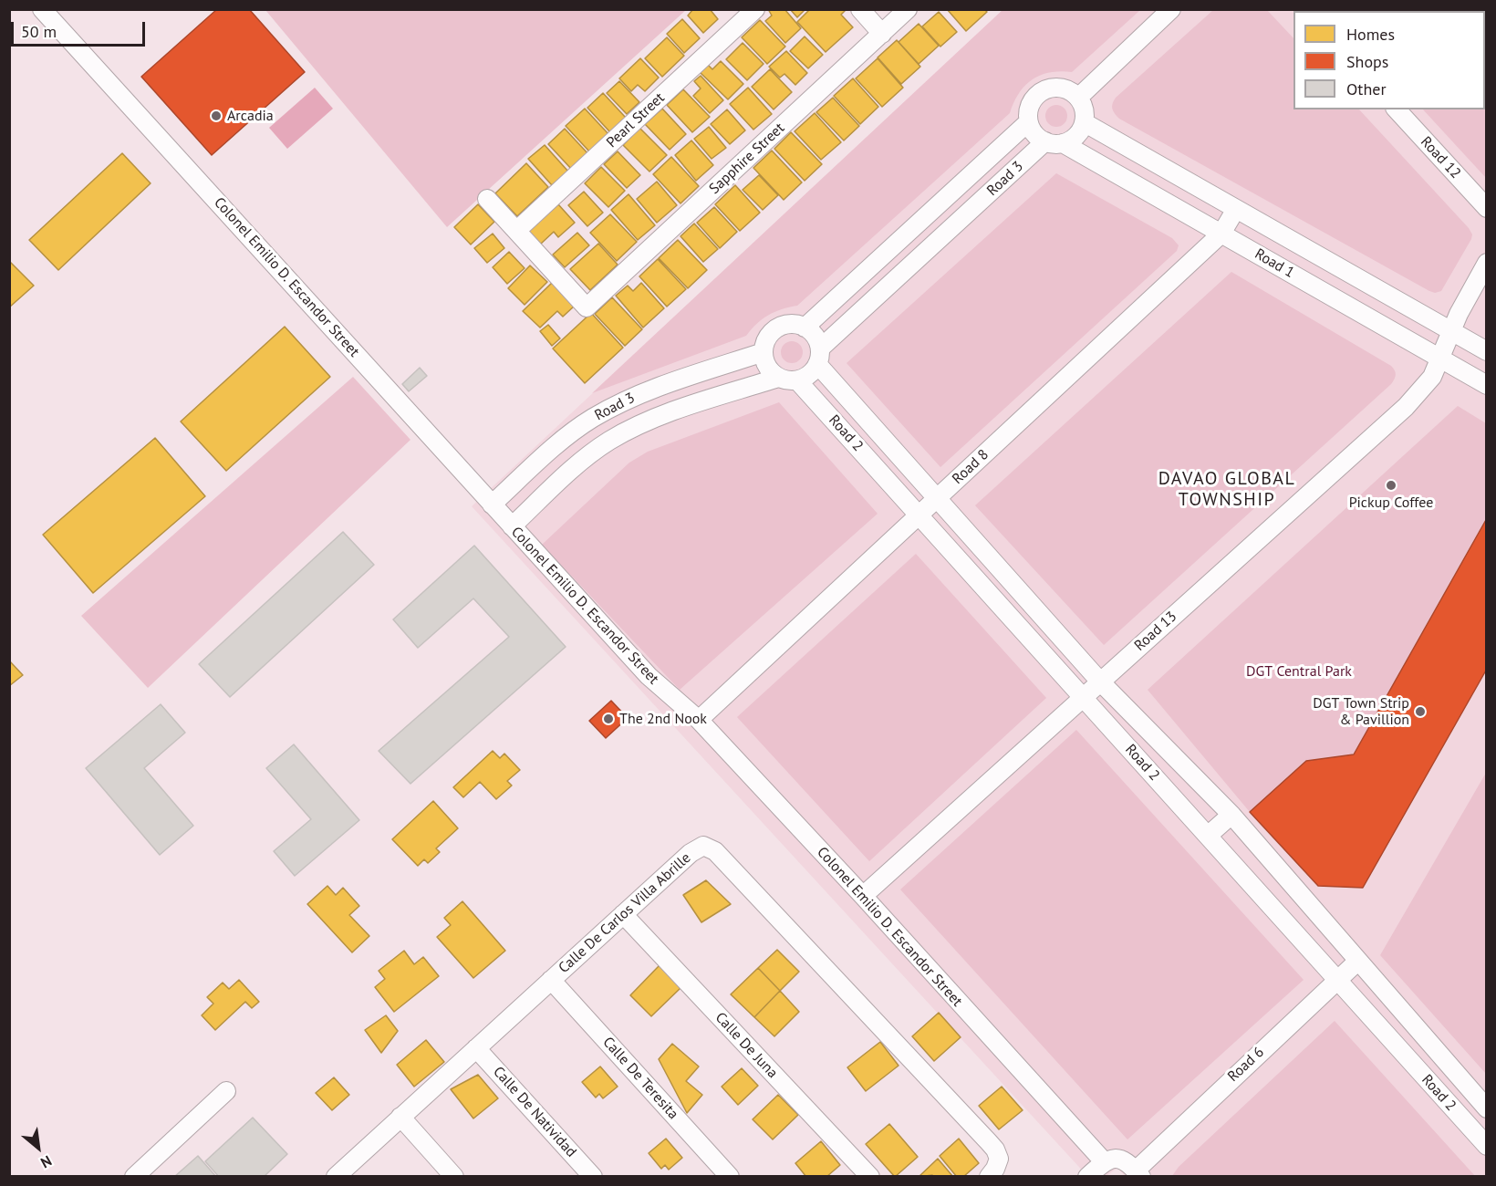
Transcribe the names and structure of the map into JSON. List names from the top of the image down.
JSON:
{
  "streets": {
    "street": [
      "Pearl Street",
      "Road 12",
      "Sapphire Street",
      "Road 3",
      "Road 1",
      "Colonel Emilio D. Escandor Street",
      "Road 2",
      "Road 8",
      "Road 13",
      "Calle De Carlos Villa Abrille",
      "Calle De Juna",
      "Road 6",
      "Calle De Teresita",
      "Calle De Natividad"
    ]
  },
  "crossings": [
    ["Pearl Street", "Sapphire Street"],
    ["Road 3", "Road 1"],
    ["Road 3", "Colonel Emilio D. Escandor Street"],
    ["Road 3", "Road 2"],
    ["Road 1", "Road 8"],
    ["Road 1", "Road 13"],
    ["Colonel Emilio D. Escandor Street", "Road 8"],
    ["Colonel Emilio D. Escandor Street", "Road 13"],
    ["Road 2", "Road 8"],
    ["Road 2", "Road 13"],
    ["Road 2", "Road 6"],
    ["Calle De Carlos Villa Abrille", "Calle De Juna"],
    ["Calle De Carlos Villa Abrille", "Calle De Teresita"],
    ["Calle De Carlos Villa Abrille", "Calle De Natividad"]
  ],
  "districts": ["DAVAO GLOBAL TOWNSHIP"],
  "parks": ["DGT Central Park"],
  "places": [
    "Arcadia",
    "Pickup Coffee",
    "DGT Town Strip & Pavillion",
    "The 2nd Nook"
  ],
  "legend": ["Homes", "Shops", "Other"],
  "scale_bar": "50 m",
  "north": "bottom right"
}
